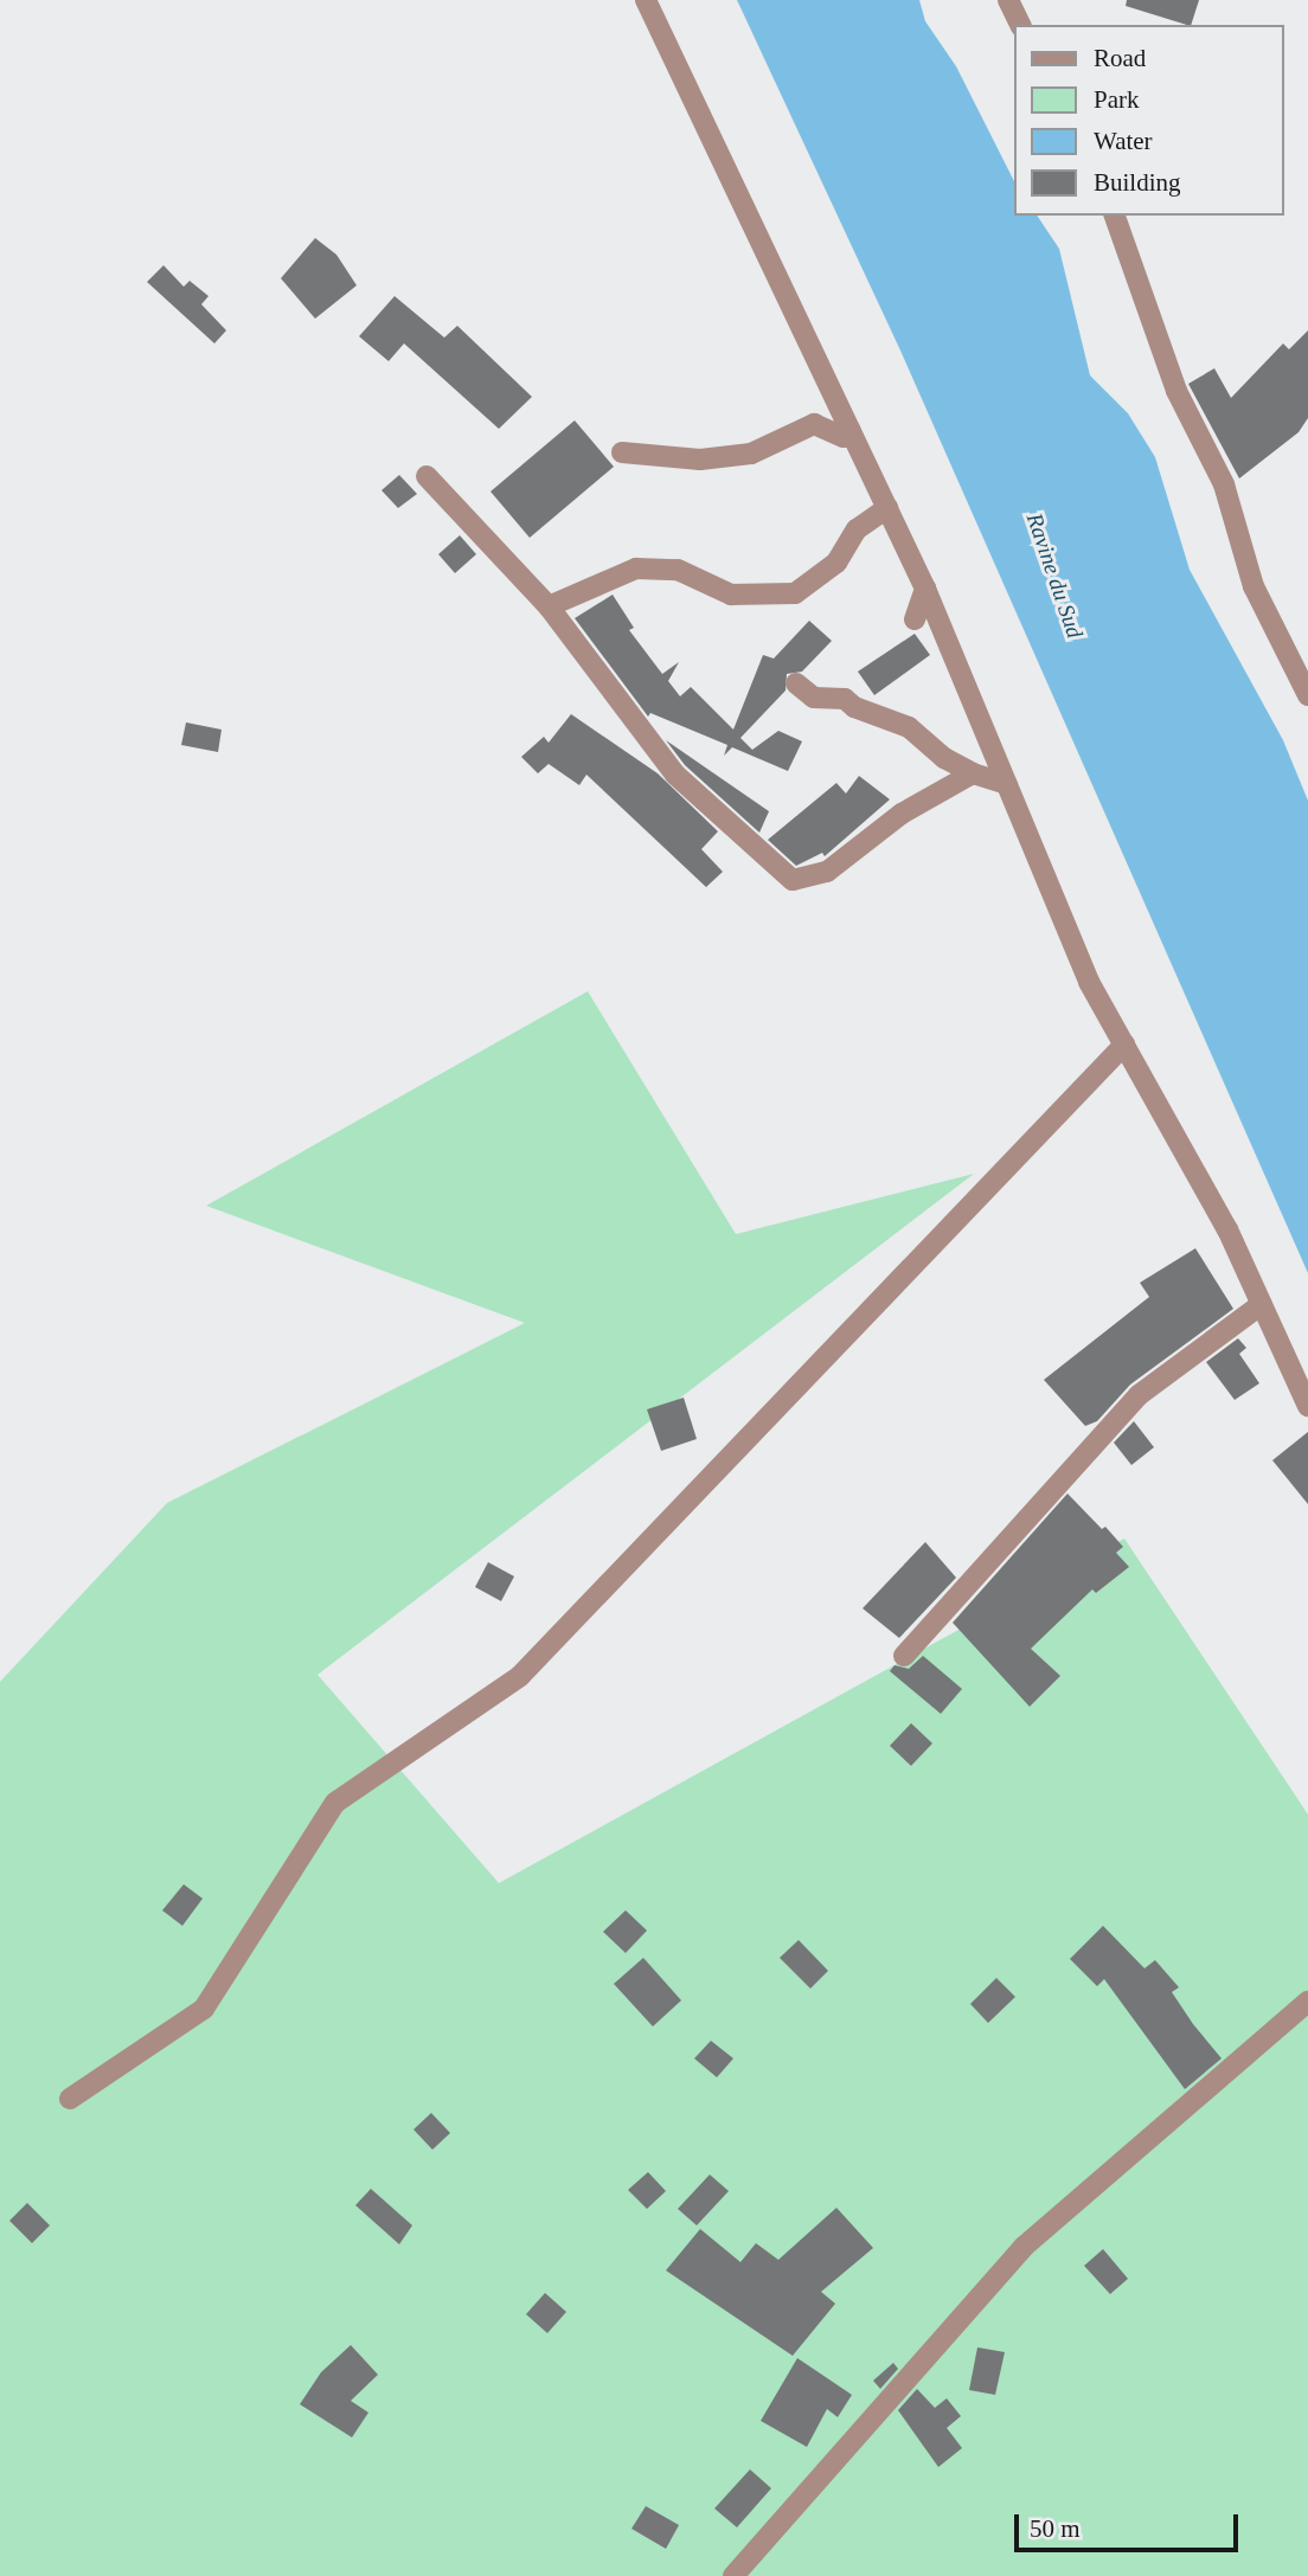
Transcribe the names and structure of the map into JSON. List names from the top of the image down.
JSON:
{
  "water": ["Ravine du Sud"],
  "legend": [
    "Road",
    "Park",
    "Water",
    "Building"
  ],
  "scale_bar": "50 m"
}
